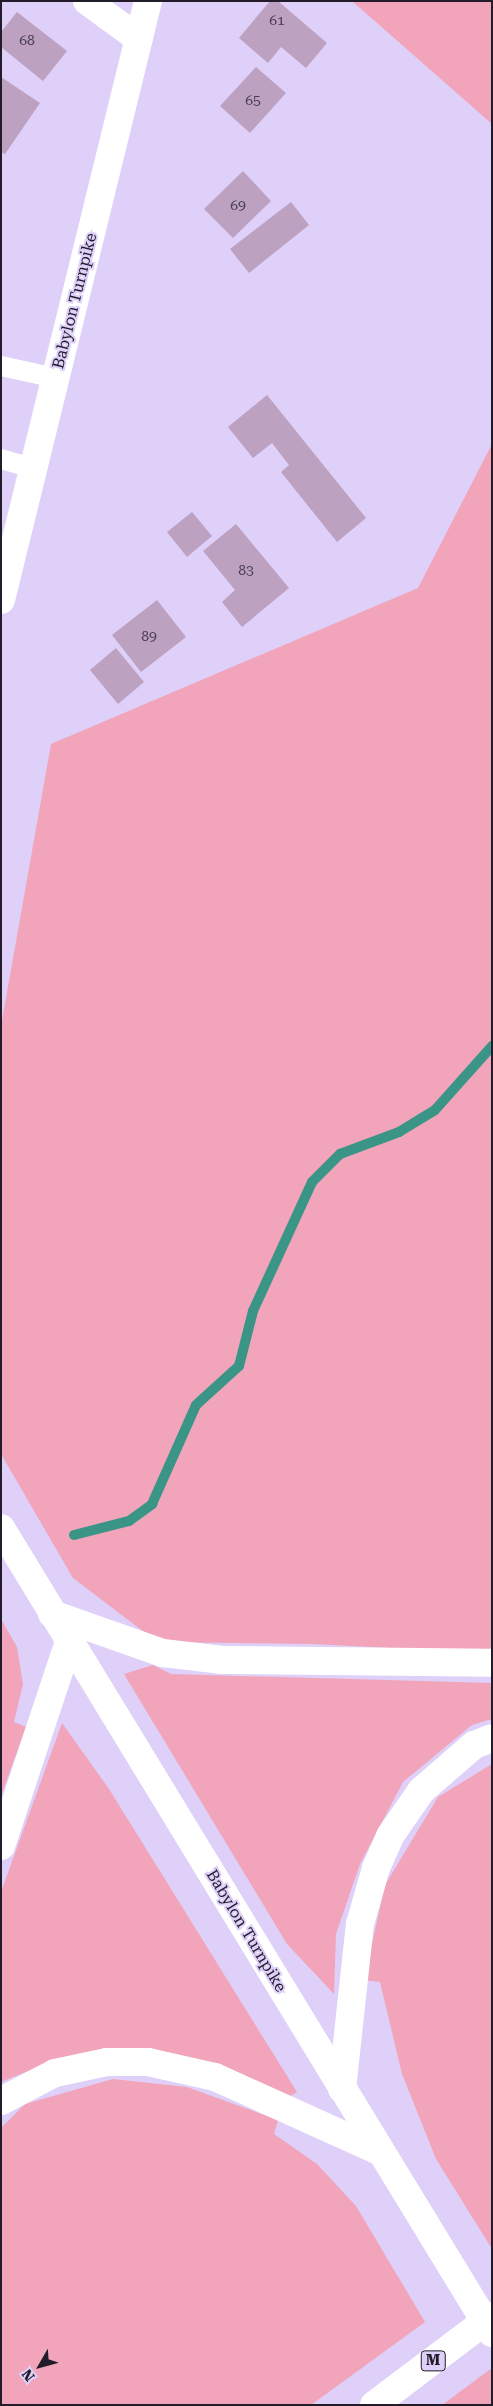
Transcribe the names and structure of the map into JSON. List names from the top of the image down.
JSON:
{
  "streets": {
    "main road": ["Babylon Turnpike", "M"]
  },
  "house_numbers": [
    "61",
    "68",
    "65",
    "69",
    "83",
    "89"
  ],
  "north": "bottom left"
}
